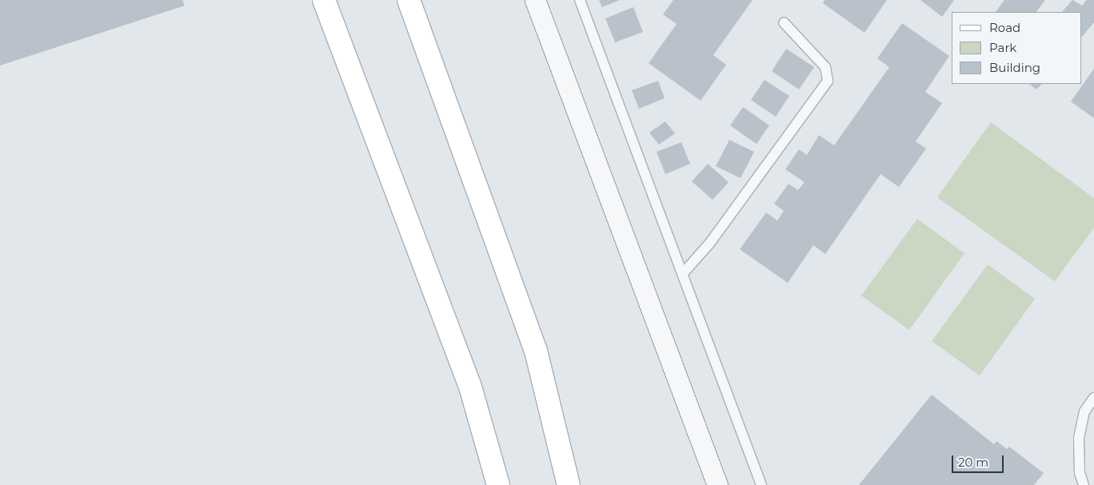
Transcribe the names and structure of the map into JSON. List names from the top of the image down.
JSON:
{
  "legend": ["Road", "Park", "Building"],
  "scale_bar": "20 m"
}
